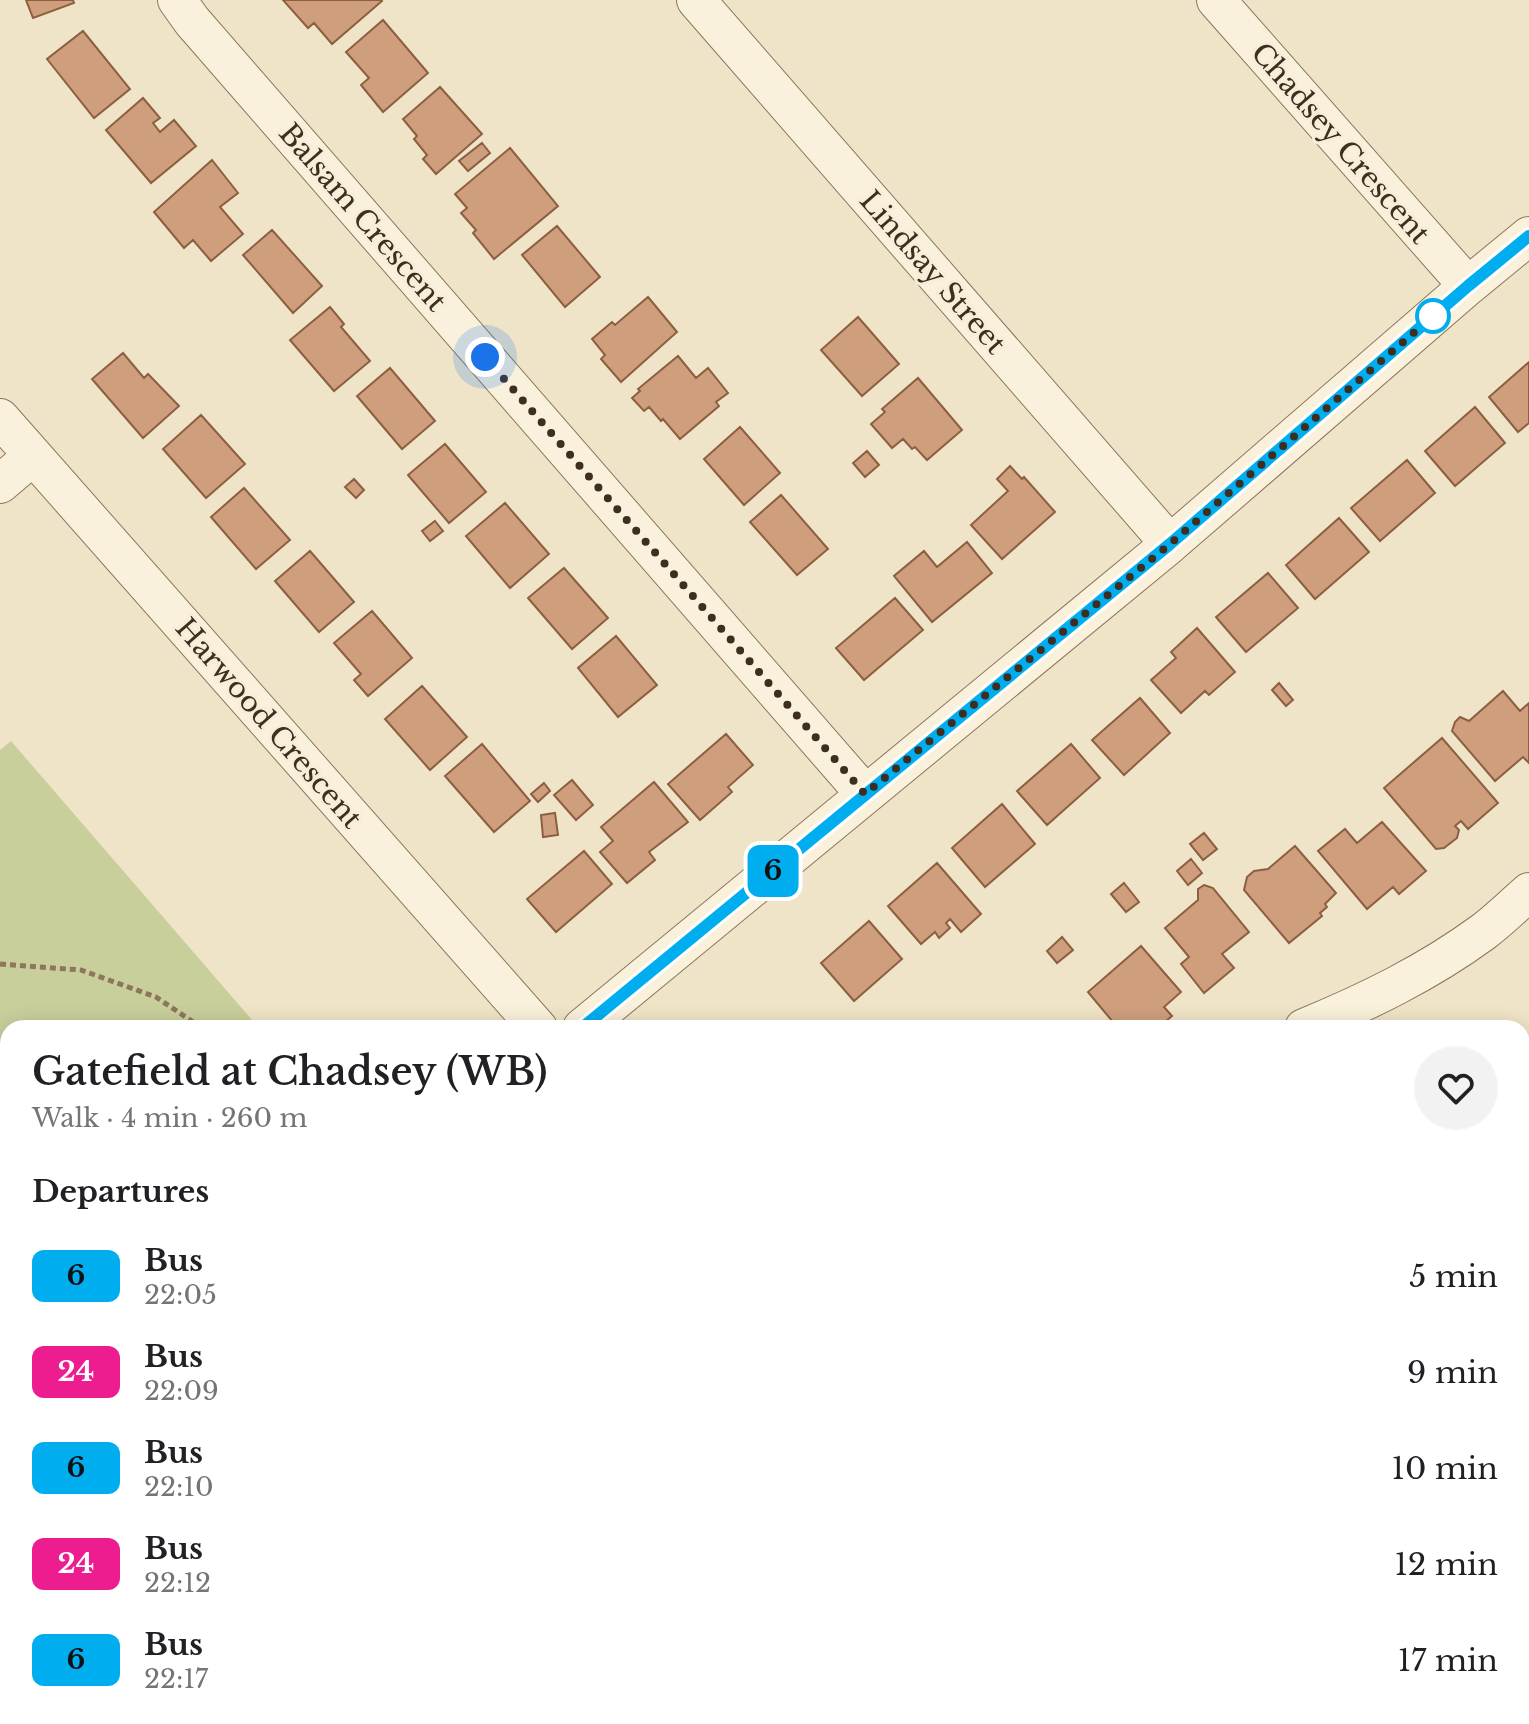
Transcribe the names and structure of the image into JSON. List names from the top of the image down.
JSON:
{
  "streets": {
    "street": [
      "Chadsey Crescent",
      "Balsam Crescent",
      "Lindsay Street",
      "Harwood Crescent"
    ]
  },
  "lines": ["bus line 6"],
  "page": {
    "on_map": "6",
    "heading": [
      ["Gatefield at Chadsey (WB)", "Walk · 4 min · 260 m"],
      "Departures"
    ],
    "list": [
      {
        "mark": "6",
        "name": "Bus",
        "note": "22:05",
        "value": "5 min"
      },
      {
        "mark": "24",
        "name": "Bus",
        "note": "22:09",
        "value": "9 min"
      },
      {
        "mark": "6",
        "name": "Bus",
        "note": "22:10",
        "value": "10 min"
      },
      {
        "mark": "24",
        "name": "Bus",
        "note": "22:12",
        "value": "12 min"
      },
      {
        "mark": "6",
        "name": "Bus",
        "note": "22:17",
        "value": "17 min"
      }
    ]
  }
}
